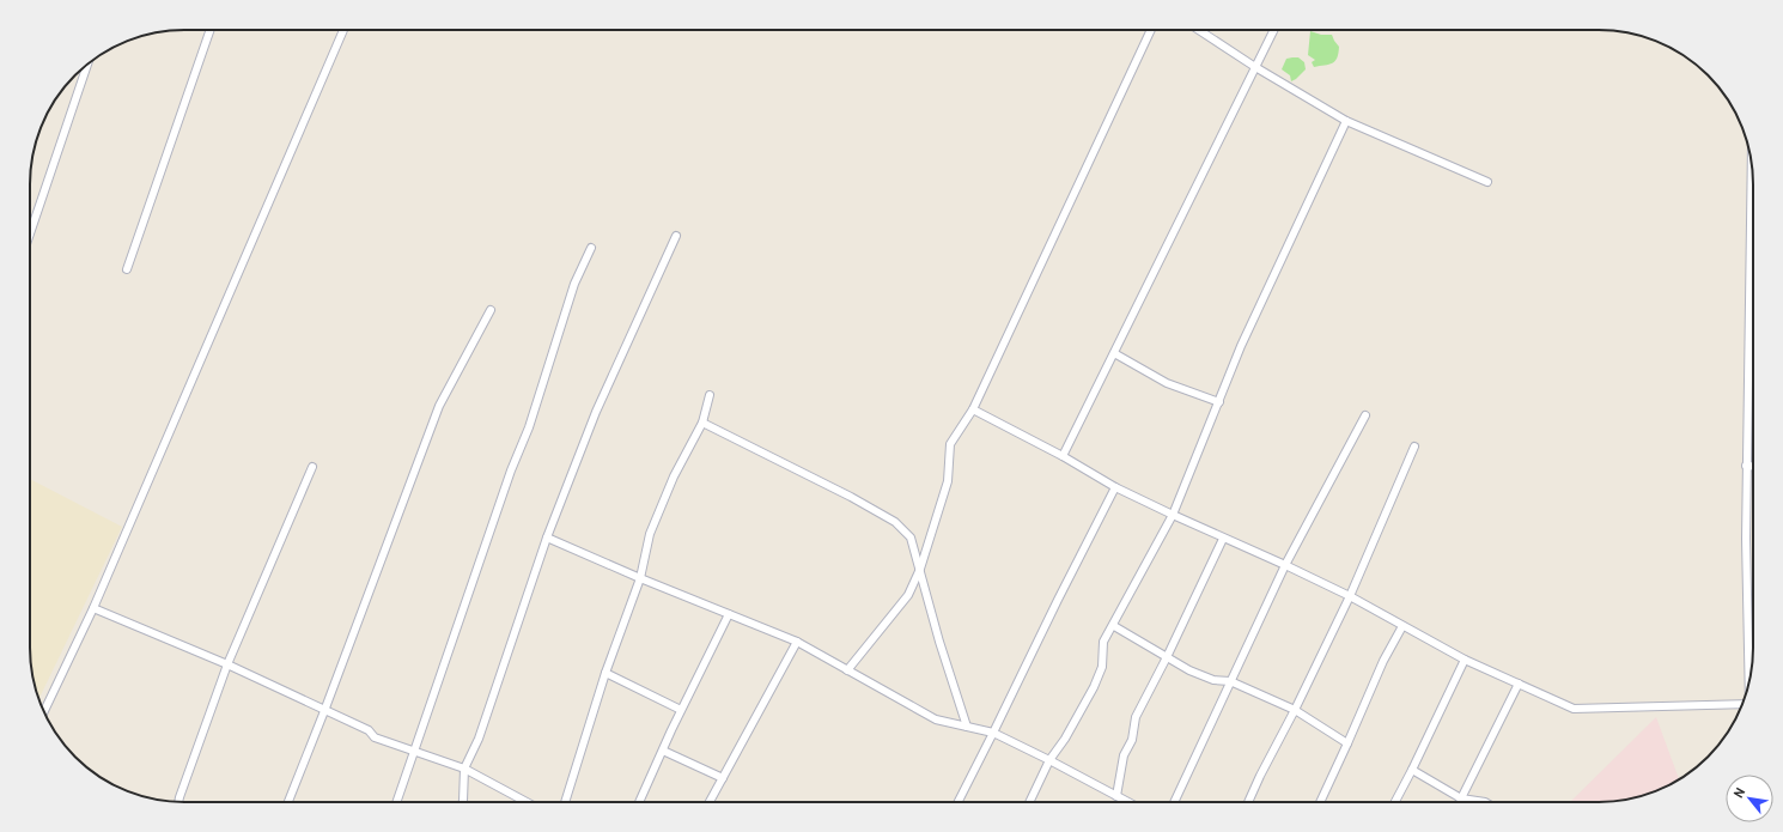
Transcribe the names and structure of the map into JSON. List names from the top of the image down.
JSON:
{
  "north": "top left"
}
